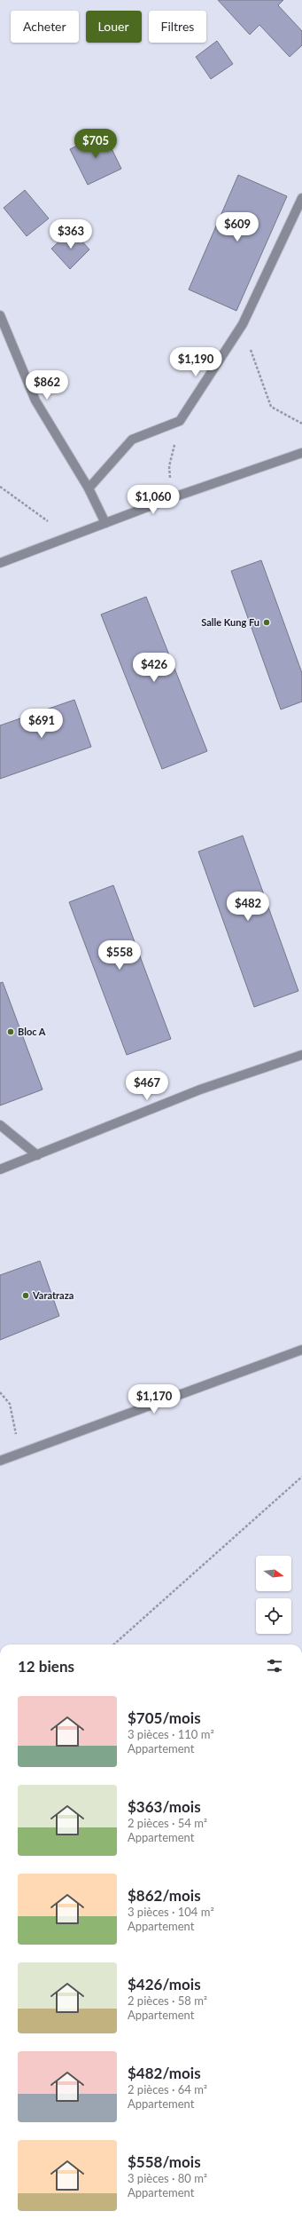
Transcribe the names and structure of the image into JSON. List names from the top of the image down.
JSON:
{
  "places": ["Salle Kung Fu", "Bloc A", "Varatraza"],
  "north": "right",
  "page": {
    "chip": ["Acheter", "Louer", "Filtres"],
    "price": [
      "$705",
      "$609",
      "$363",
      "$1,190",
      "$862",
      "$1,060",
      "$426",
      "$691",
      "$482",
      "$558",
      "$467",
      "$1,170"
    ],
    "heading": "12 biens",
    "list": [
      {
        "name": "$705/mois",
        "note": "3 pièces · 110 m² · Appartement"
      },
      {
        "name": "$363/mois",
        "note": "2 pièces · 54 m² · Appartement"
      },
      {
        "name": "$862/mois",
        "note": "3 pièces · 104 m² · Appartement"
      },
      {
        "name": "$426/mois",
        "note": "2 pièces · 58 m² · Appartement"
      },
      {
        "name": "$482/mois",
        "note": "2 pièces · 64 m² · Appartement"
      },
      {
        "name": "$558/mois",
        "note": "3 pièces · 80 m² · Appartement"
      }
    ]
  }
}
